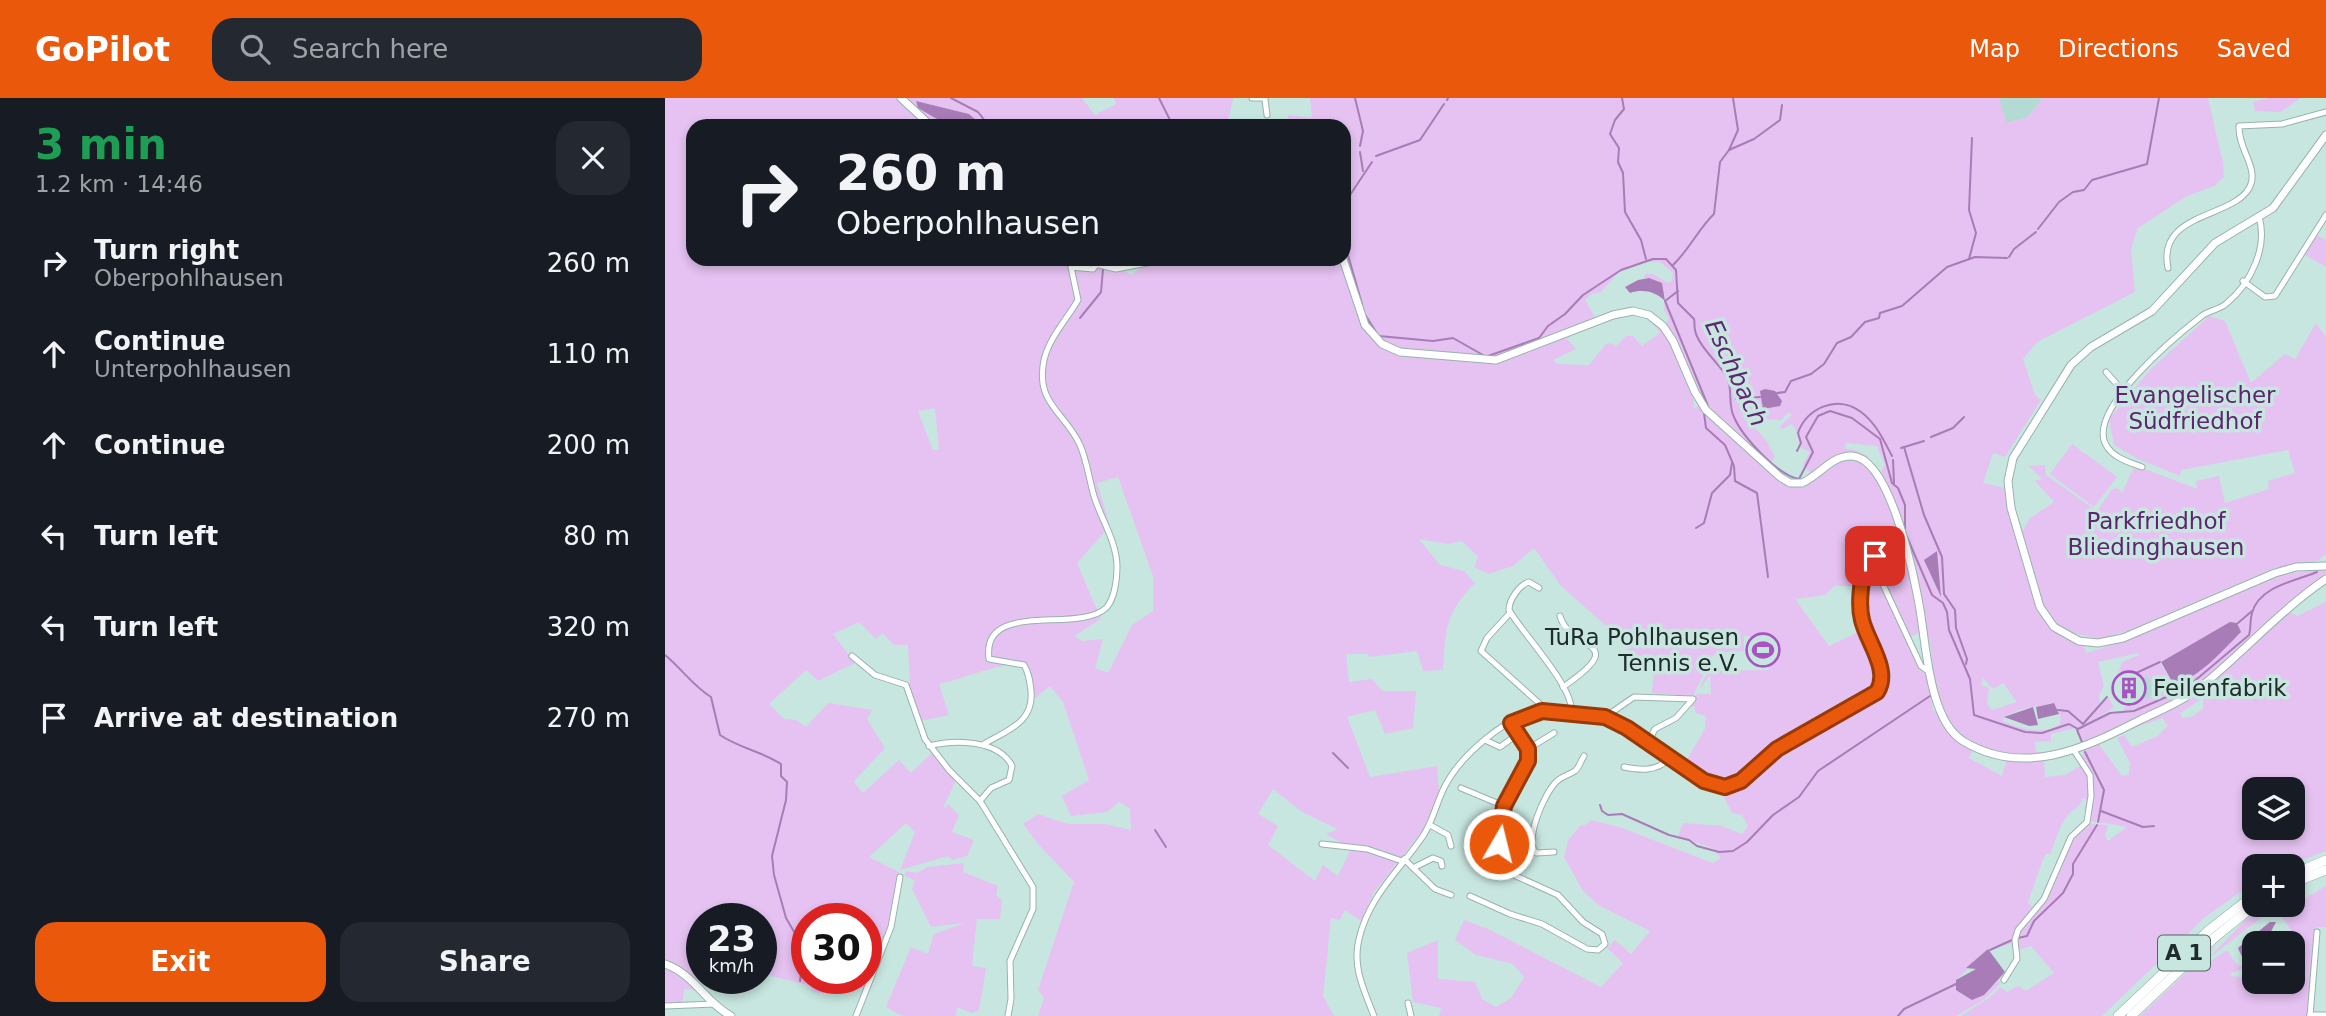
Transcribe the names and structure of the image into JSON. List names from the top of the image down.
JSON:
{
  "streets": {
    "highway": ["A 1"]
  },
  "water": ["Eschbach"],
  "parks": ["Evangelischer Südfriedhof", "Parkfriedhof Bliedinghausen"],
  "places": {
    "sports": ["TuRa Pohlhausen Tennis e.V."],
    "building": ["Feilenfabrik"]
  },
  "page": {
    "header": "GoPilot",
    "search": "Search here",
    "nav": ["Map", "Directions", "Saved"],
    "heading": ["3 min", "1.2 km · 14:46"],
    "turn": ["260 m", "Oberpohlhausen"],
    "list": [
      {
        "name": "Turn right",
        "note": "Oberpohlhausen",
        "value": "260 m"
      },
      {
        "name": "Continue",
        "note": "Unterpohlhausen",
        "value": "110 m"
      },
      {
        "name": "Continue",
        "value": "200 m"
      },
      {
        "name": "Turn left",
        "value": "80 m"
      },
      {
        "name": "Turn left",
        "value": "320 m"
      },
      {
        "name": "Arrive at destination",
        "value": "270 m"
      }
    ],
    "map_buttons": ["+", "−"],
    "speed": "23 km/h",
    "limit": "30",
    "buttons": ["Exit", "Share"]
  }
}
